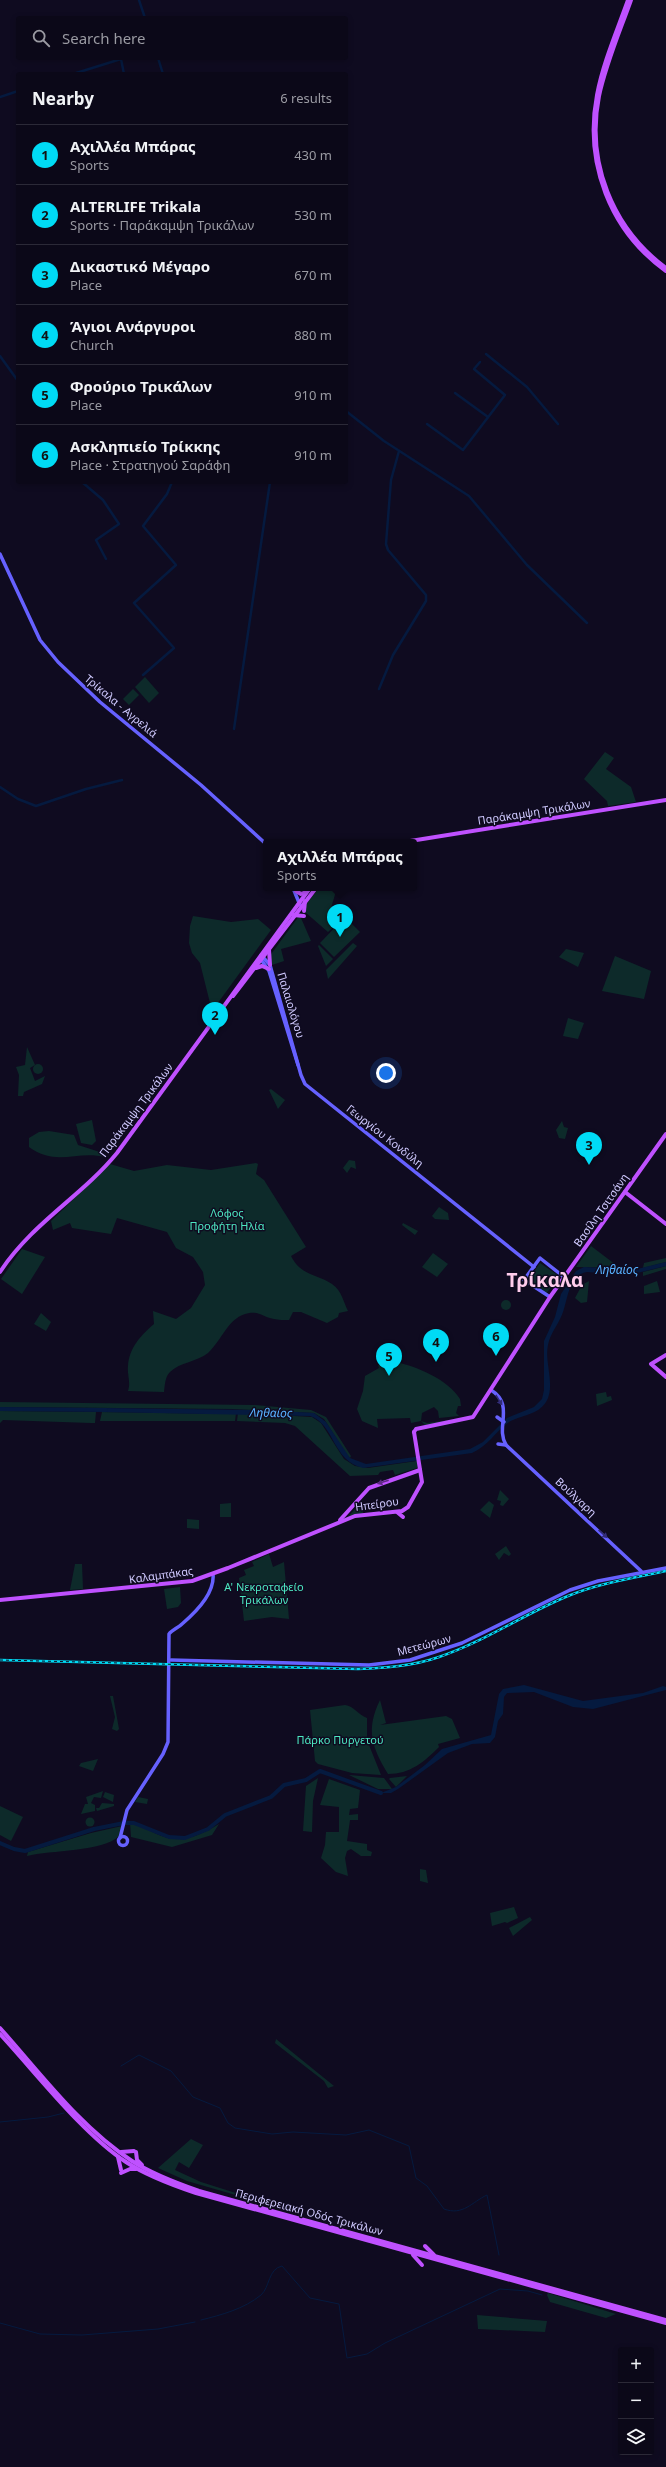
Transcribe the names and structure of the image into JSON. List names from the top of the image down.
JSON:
{
  "streets": {
    "main road": [
      "Τρίκαλα - Αγρελιά",
      "Παράκαμψη Τρικάλων",
      "Παλαιολόγου",
      "Γεωργίου Κονδύλη",
      "Βασίλη Τσιτσάνη",
      "Βούλγαρη",
      "Ηπείρου",
      "Καλαμπάκας",
      "Μετεώρων",
      "Περιφερειακή Οδός Τρικάλων"
    ]
  },
  "crossings": [
    ["Παράκαμψη Τρικάλων", "Παλαιολόγου"],
    ["Παλαιολόγου", "Γεωργίου Κονδύλη"],
    ["Βασίλη Τσιτσάνη", "Ηπείρου"],
    ["Βούλγαρη", "Μετεώρων"],
    ["Ηπείρου", "Καλαμπάκας"]
  ],
  "one_way": ["Βούλγαρη"],
  "districts": ["Τρίκαλα"],
  "water": ["Ληθαίος"],
  "parks": ["Λόφος Προφήτη Ηλία", "A' Νεκροταφείο Τρικάλων", "Πάρκο Πυργετού"],
  "page": {
    "search": "Search here",
    "heading": ["Nearby", "6 results"],
    "list": [
      {
        "mark": "1",
        "name": "Αχιλλέα Μπάρας",
        "note": "Sports",
        "value": "430 m"
      },
      {
        "mark": "2",
        "name": "ALTERLIFE Trikala",
        "note": "Sports · Παράκαμψη Τρικάλων",
        "value": "530 m"
      },
      {
        "mark": "3",
        "name": "Δικαστικό Μέγαρο",
        "note": "Place",
        "value": "670 m"
      },
      {
        "mark": "4",
        "name": "Άγιοι Ανάργυροι",
        "note": "Church",
        "value": "880 m"
      },
      {
        "mark": "5",
        "name": "Φρούριο Τρικάλων",
        "note": "Place",
        "value": "910 m"
      },
      {
        "mark": "6",
        "name": "Ασκληπιείο Τρίκκης",
        "note": "Place · Στρατηγού Σαράφη",
        "value": "910 m"
      }
    ],
    "popup": ["Αχιλλέα Μπάρας", "Sports"],
    "pins": [
      "1",
      "2",
      "3",
      "6",
      "4",
      "5"
    ],
    "map_buttons": ["+", "−"]
  }
}
